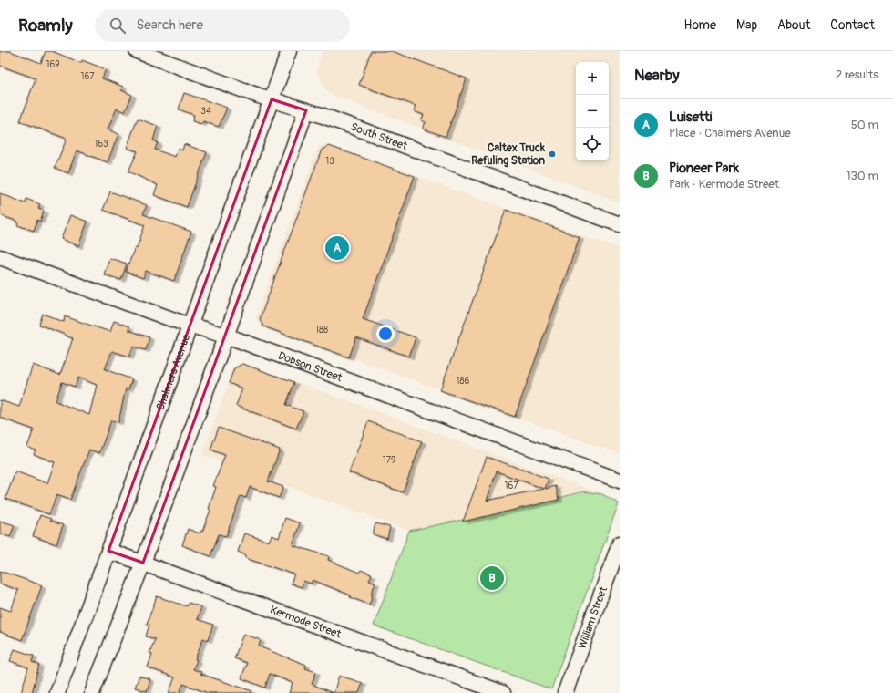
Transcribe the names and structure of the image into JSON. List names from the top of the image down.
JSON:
{
  "streets": {
    "street": [
      "South Street",
      "Dobson Street",
      "Chalmers Avenue",
      "William Street",
      "Kermode Street"
    ]
  },
  "crossings": [
    ["South Street", "Chalmers Avenue"],
    ["Dobson Street", "Chalmers Avenue"],
    ["Chalmers Avenue", "Kermode Street"]
  ],
  "places": ["Caltex Truck Refuling Station"],
  "house_numbers": [
    "169",
    "167",
    "34",
    "163",
    "13",
    "188",
    "186",
    "179",
    "167"
  ],
  "page": {
    "header": "Roamly",
    "search": "Search here",
    "nav": [
      "Home",
      "Map",
      "About",
      "Contact"
    ],
    "heading": ["Nearby", "2 results"],
    "map_buttons": ["+", "−"],
    "list": [
      {
        "mark": "A",
        "name": "Luisetti",
        "note": "Place · Chalmers Avenue",
        "value": "50 m"
      },
      {
        "mark": "B",
        "name": "Pioneer Park",
        "note": "Park · Kermode Street",
        "value": "130 m"
      }
    ],
    "pins": ["A", "B"]
  }
}
